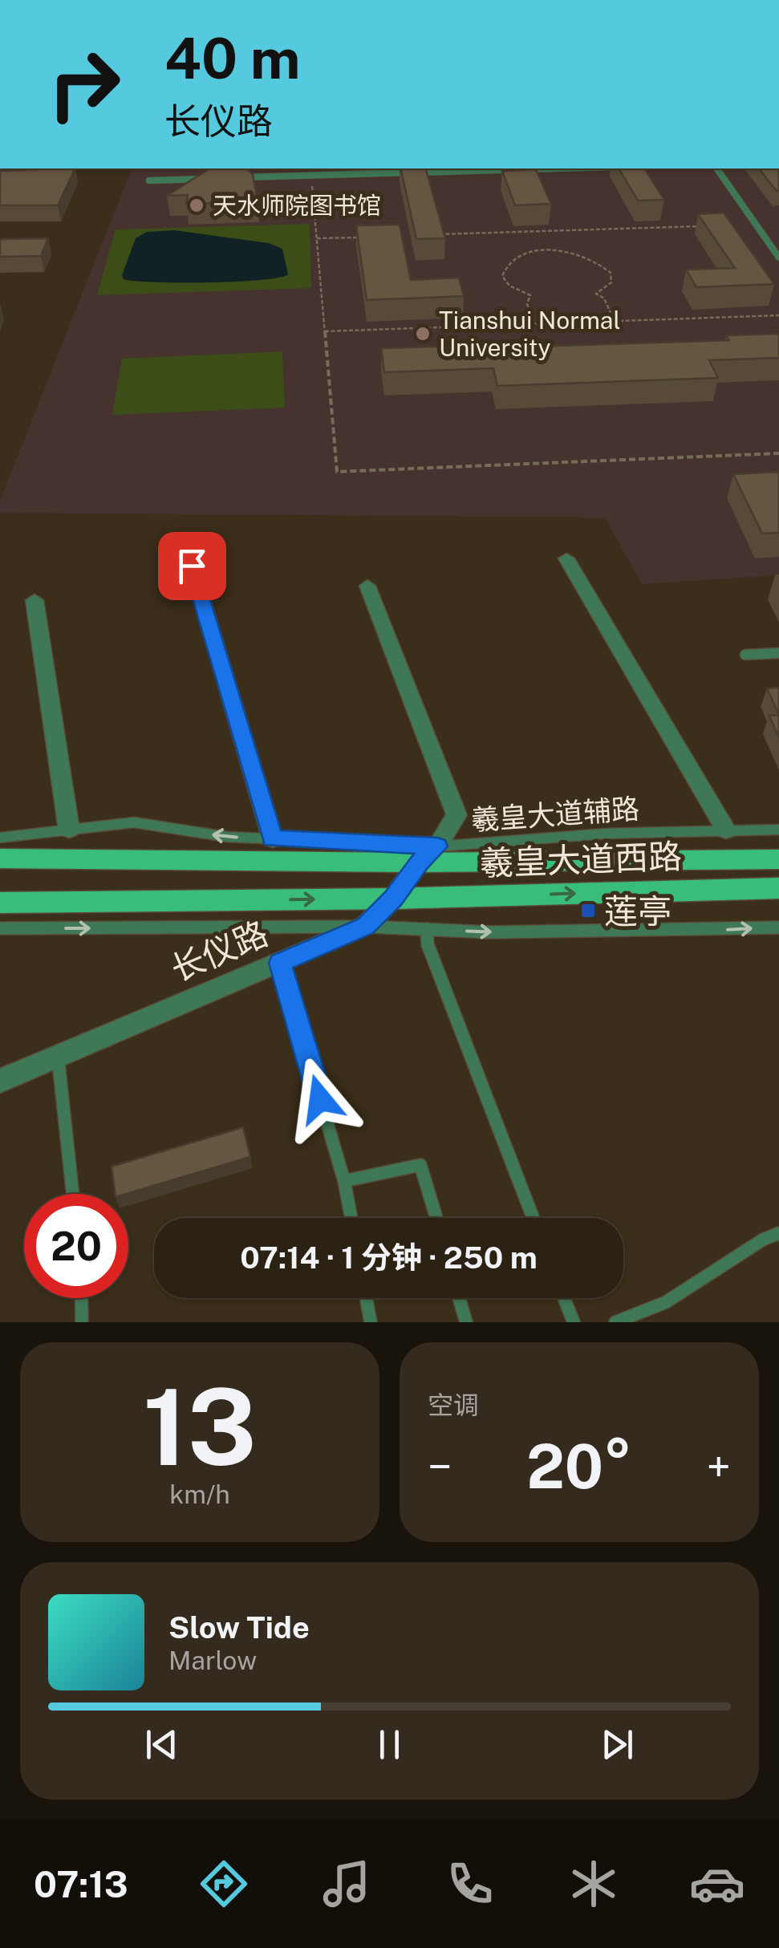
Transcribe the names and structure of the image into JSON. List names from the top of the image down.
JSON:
{
  "streets": {
    "main road": ["羲皇大道西路"],
    "street": ["长仪路"],
    "lane": ["羲皇大道辅路"]
  },
  "crossings": [
    ["羲皇大道辅路", "羲皇大道西路"],
    ["羲皇大道辅路", "长仪路"],
    ["羲皇大道西路", "长仪路"]
  ],
  "places": {
    "other": ["天水师院图书馆", "Tianshui Normal University"],
    "transit": ["莲亭"]
  },
  "page": {
    "turn": ["40 m", "长仪路"],
    "limit": "20",
    "trip": "07:14 · 1 分钟 · 250 m",
    "tile": [
      ["13", "km/h"],
      "空调"
    ],
    "heat": ["−", "20°", "+"],
    "song": ["Slow Tide", "Marlow"],
    "tabs": "07:13"
  }
}
